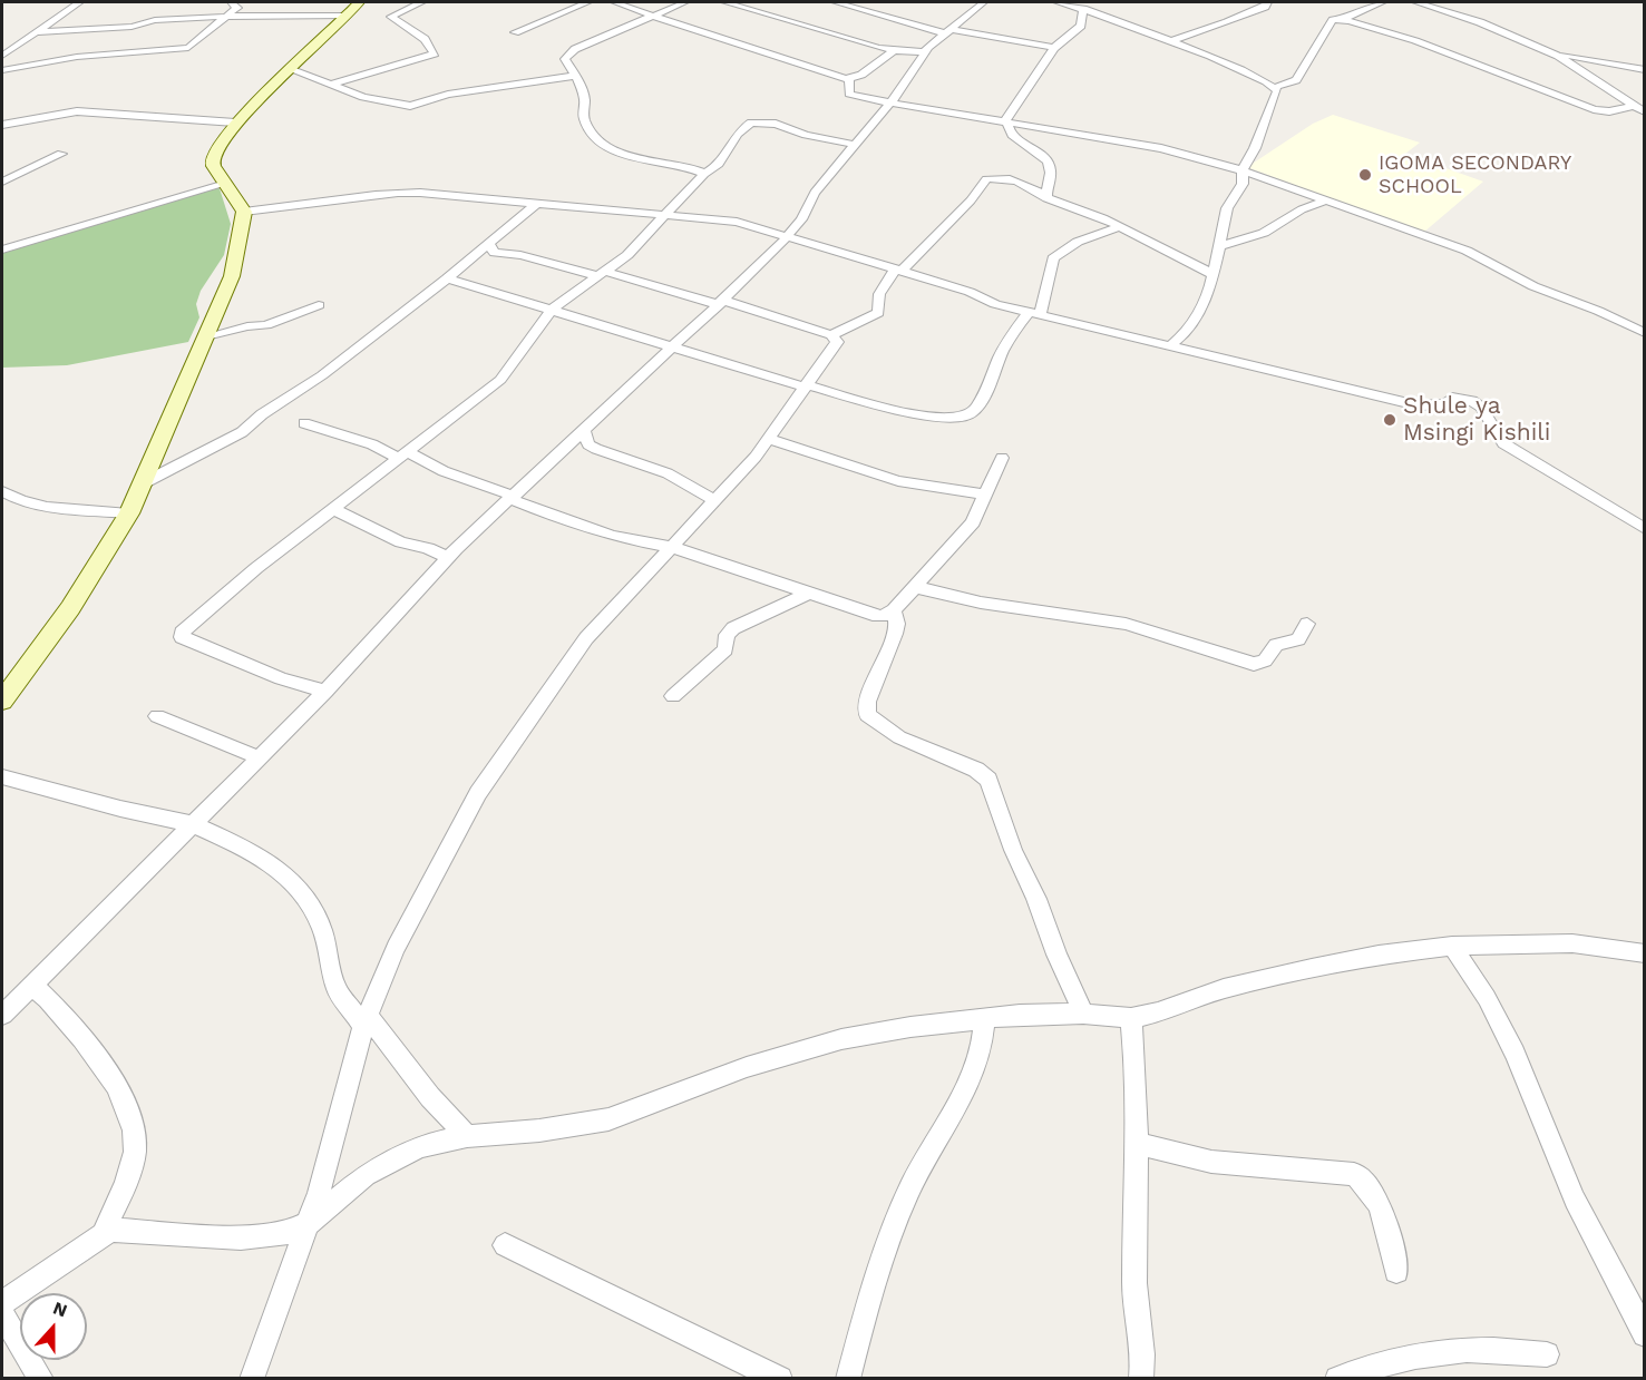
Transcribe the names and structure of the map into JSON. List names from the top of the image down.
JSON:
{
  "places": ["IGOMA SECONDARY SCHOOL", "Shule ya Msingi Kishili"],
  "north": "top"
}
